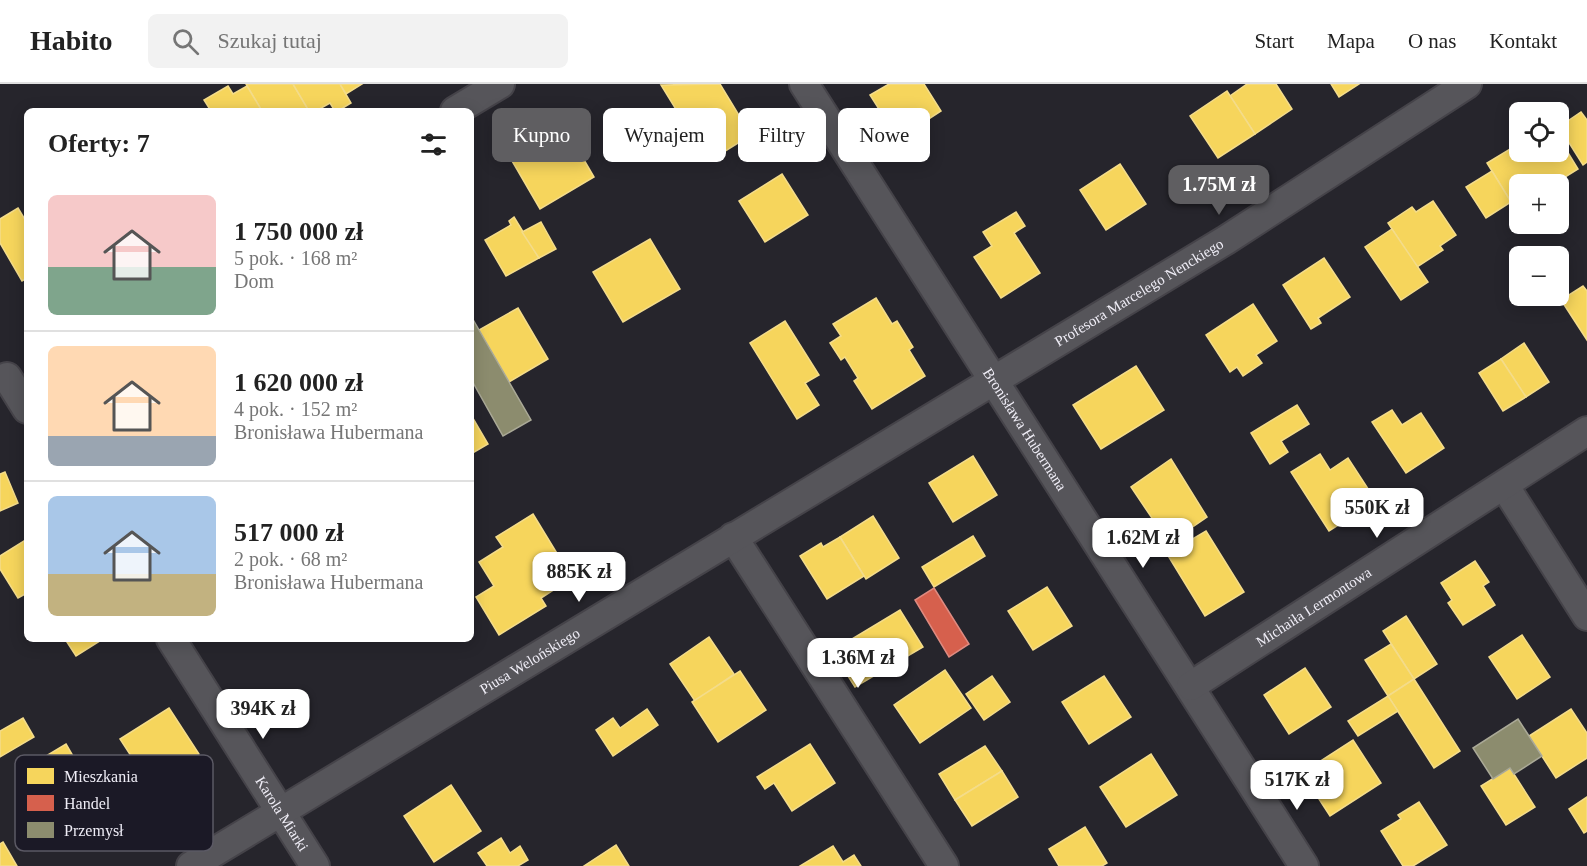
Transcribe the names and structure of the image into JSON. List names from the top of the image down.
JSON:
{
  "streets": {
    "street": [
      "Profesora Marcelego Nenckiego",
      "Bronisława Hubermana",
      "Michaiła Lermontowa",
      "Piusa Welońskiego",
      "Karola Miarki"
    ]
  },
  "crossings": [
    ["Profesora Marcelego Nenckiego", "Bronisława Hubermana"],
    ["Profesora Marcelego Nenckiego", "Piusa Welońskiego"],
    ["Bronisława Hubermana", "Michaiła Lermontowa"],
    ["Bronisława Hubermana", "Piusa Welońskiego"],
    ["Piusa Welońskiego", "Karola Miarki"]
  ],
  "legend": ["Mieszkania", "Handel", "Przemysł"],
  "page": {
    "header": "Habito",
    "search": "Szukaj tutaj",
    "nav": [
      "Start",
      "Mapa",
      "O nas",
      "Kontakt"
    ],
    "map_buttons": ["+", "−"],
    "chip": [
      "Kupno",
      "Wynajem",
      "Filtry",
      "Nowe"
    ],
    "heading": "Oferty: 7",
    "price": [
      "1.75M zł",
      "550K zł",
      "1.62M zł",
      "885K zł",
      "1.36M zł",
      "394K zł",
      "517K zł"
    ],
    "list": [
      {
        "name": "1 750 000 zł",
        "note": "5 pok. · 168 m² · Dom"
      },
      {
        "name": "1 620 000 zł",
        "note": "4 pok. · 152 m² · Bronisława Hubermana"
      },
      {
        "name": "517 000 zł",
        "note": "2 pok. · 68 m² · Bronisława Hubermana"
      }
    ]
  }
}
